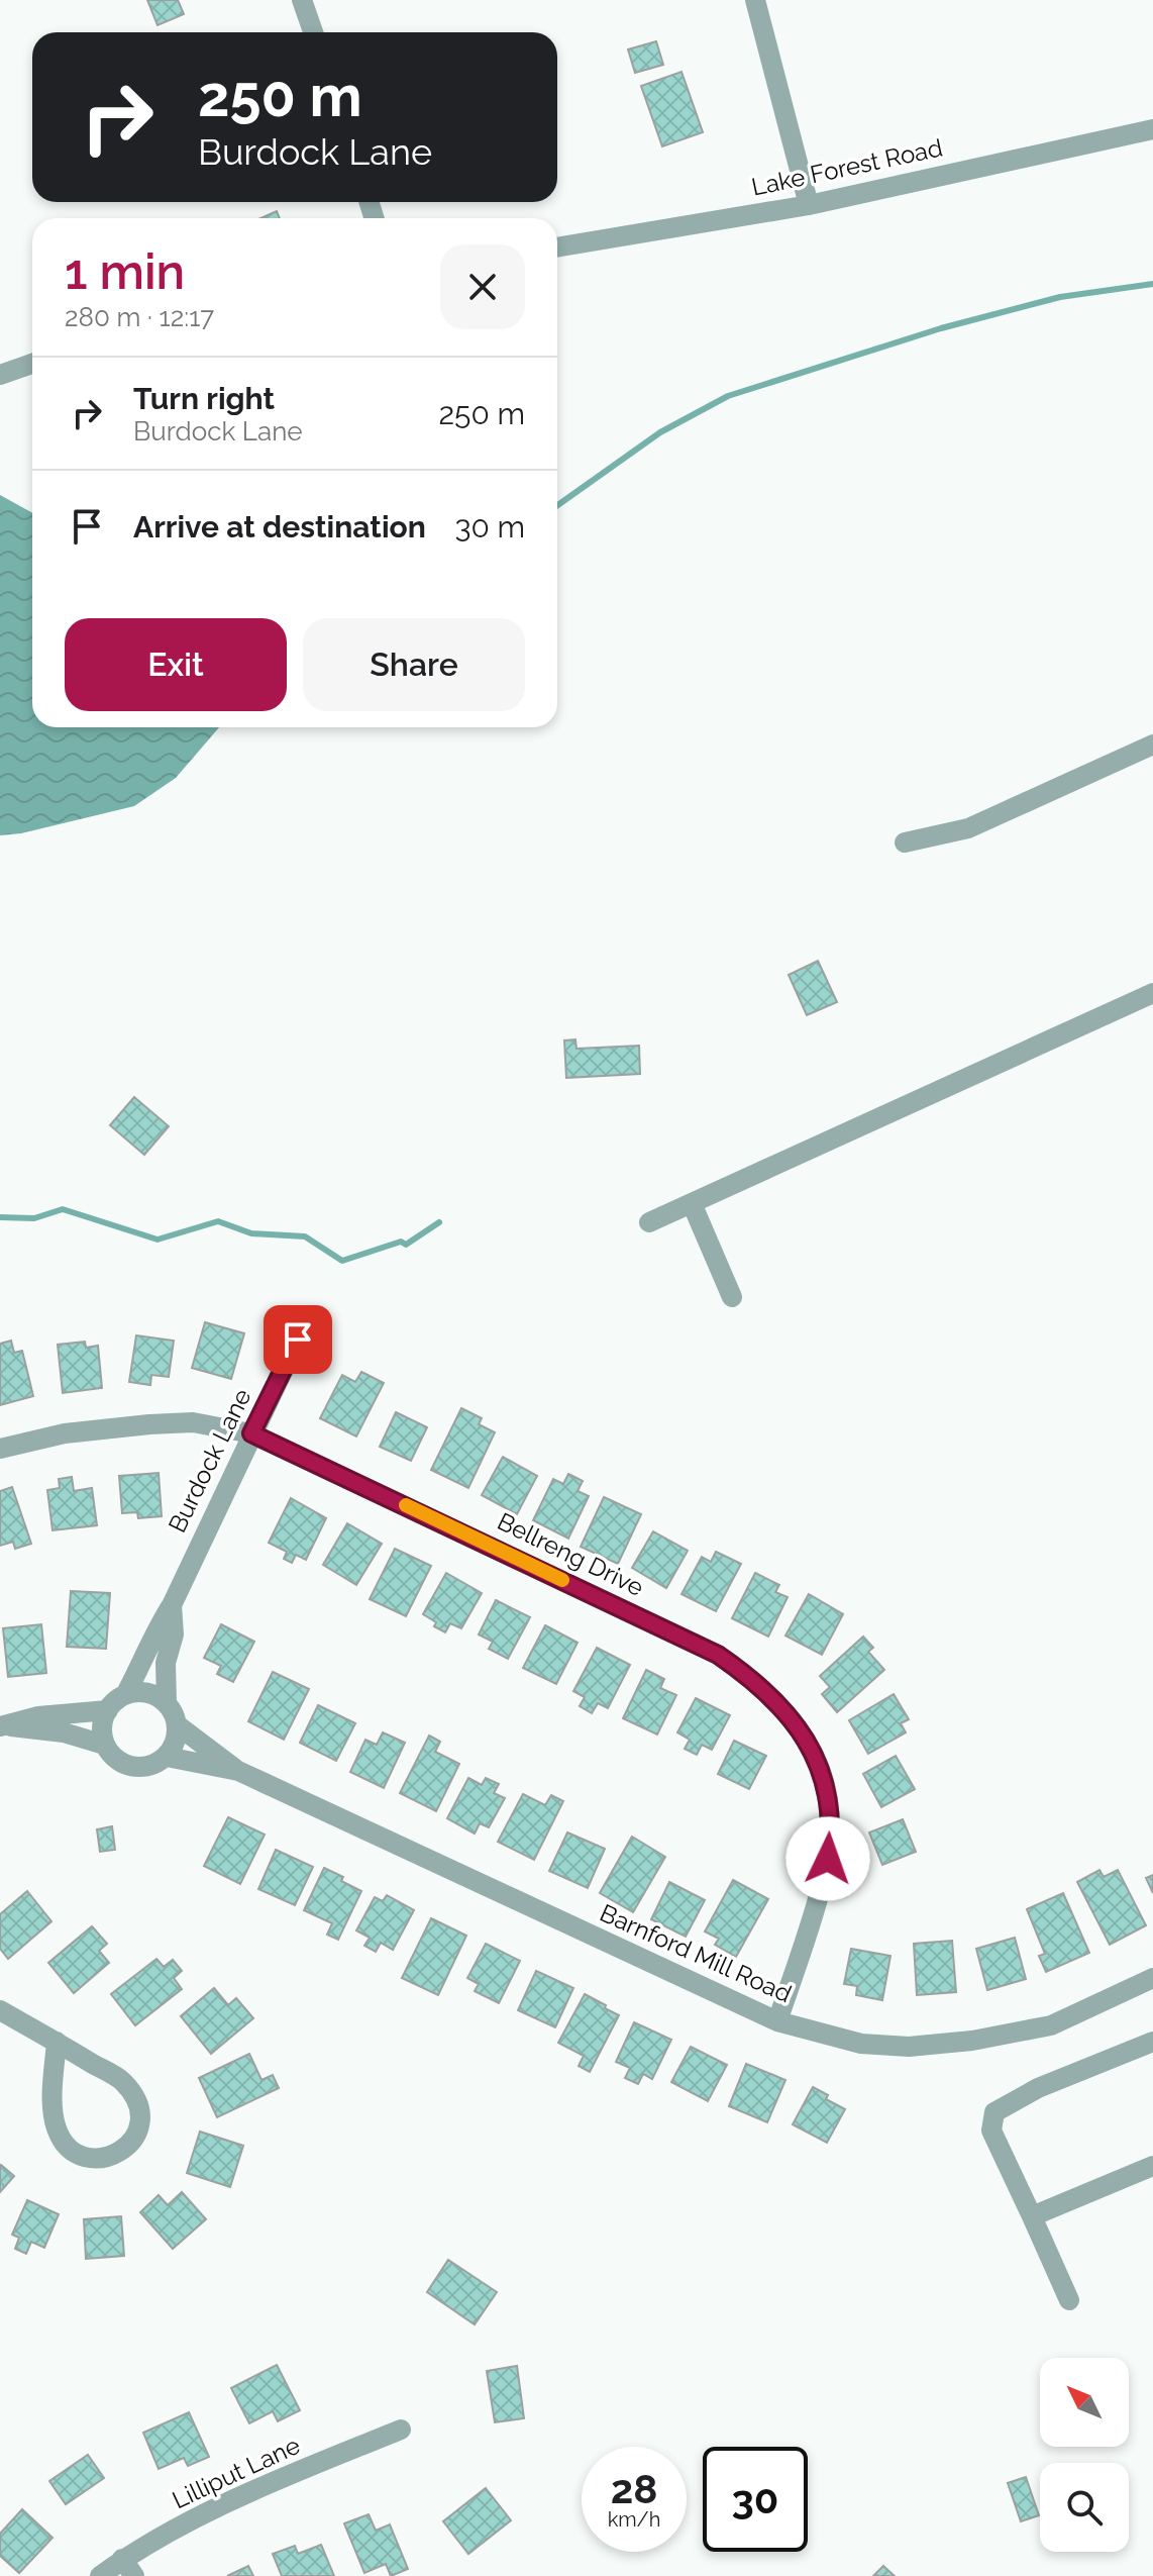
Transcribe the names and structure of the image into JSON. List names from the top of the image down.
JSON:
{
  "streets": {
    "street": [
      "Lake Forest Road",
      "Burdock Lane",
      "Bellreng Drive",
      "Barnford Mill Road",
      "Lilliput Lane"
    ]
  },
  "crossings": [
    ["Burdock Lane", "Bellreng Drive"],
    ["Burdock Lane", "Barnford Mill Road"],
    ["Bellreng Drive", "Barnford Mill Road"]
  ],
  "north": "top left",
  "page": {
    "turn": ["250 m", "Burdock Lane"],
    "heading": ["1 min", "280 m · 12:17"],
    "list": [
      {
        "name": "Turn right",
        "note": "Burdock Lane",
        "value": "250 m"
      },
      {
        "name": "Arrive at destination",
        "value": "30 m"
      }
    ],
    "buttons": ["Exit", "Share"],
    "speed": "28 km/h",
    "limit": "30"
  }
}
